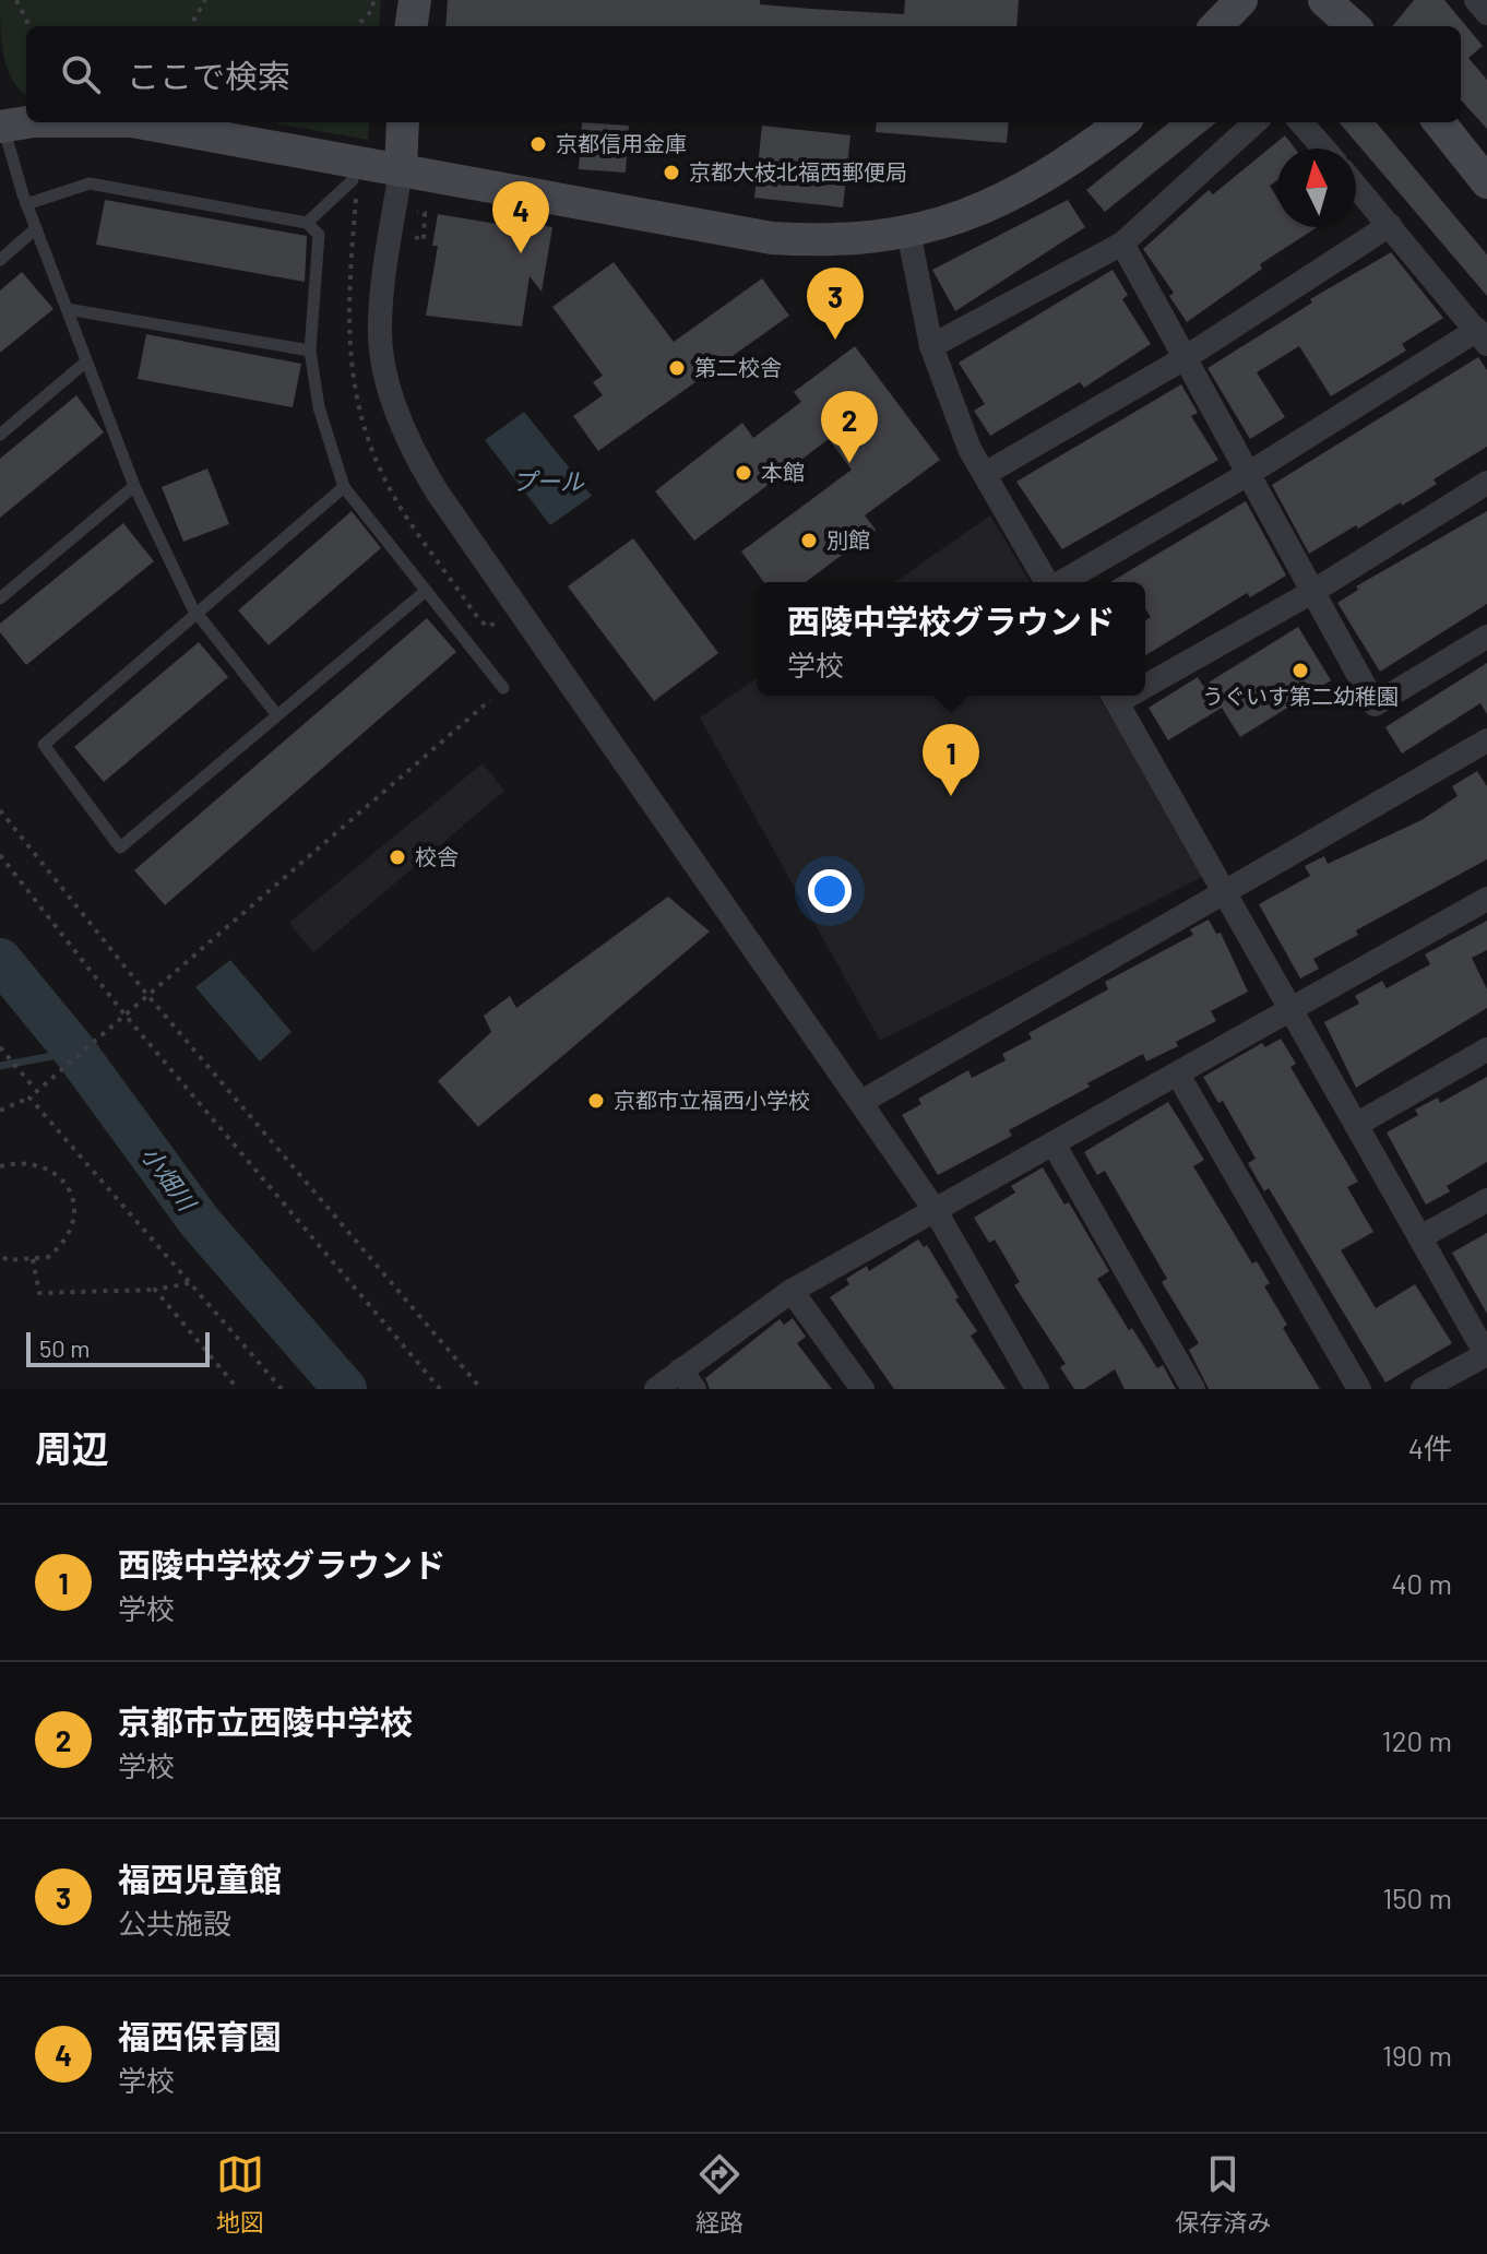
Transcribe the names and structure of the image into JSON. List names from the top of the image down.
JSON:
{
  "water": ["プール", "小畑川"],
  "places": [
    "京都信用金庫",
    "京都大枝北福西郵便局",
    "第二校舎",
    "本館",
    "別館",
    "うぐいす第二幼稚園",
    "校舎",
    "京都市立福西小学校"
  ],
  "scale_bar": "50 m",
  "north": "top",
  "page": {
    "search": "ここで検索",
    "pins": [
      "4",
      "3",
      "2",
      "1"
    ],
    "popup": ["西陵中学校グラウンド", "学校"],
    "scale": "50 m",
    "heading": ["周辺", "4件"],
    "list": [
      {
        "mark": "1",
        "name": "西陵中学校グラウンド",
        "note": "学校",
        "value": "40 m"
      },
      {
        "mark": "2",
        "name": "京都市立西陵中学校",
        "note": "学校",
        "value": "120 m"
      },
      {
        "mark": "3",
        "name": "福西児童館",
        "note": "公共施設",
        "value": "150 m"
      },
      {
        "mark": "4",
        "name": "福西保育園",
        "note": "学校",
        "value": "190 m"
      }
    ],
    "nav": ["地図", "経路", "保存済み"]
  }
}
